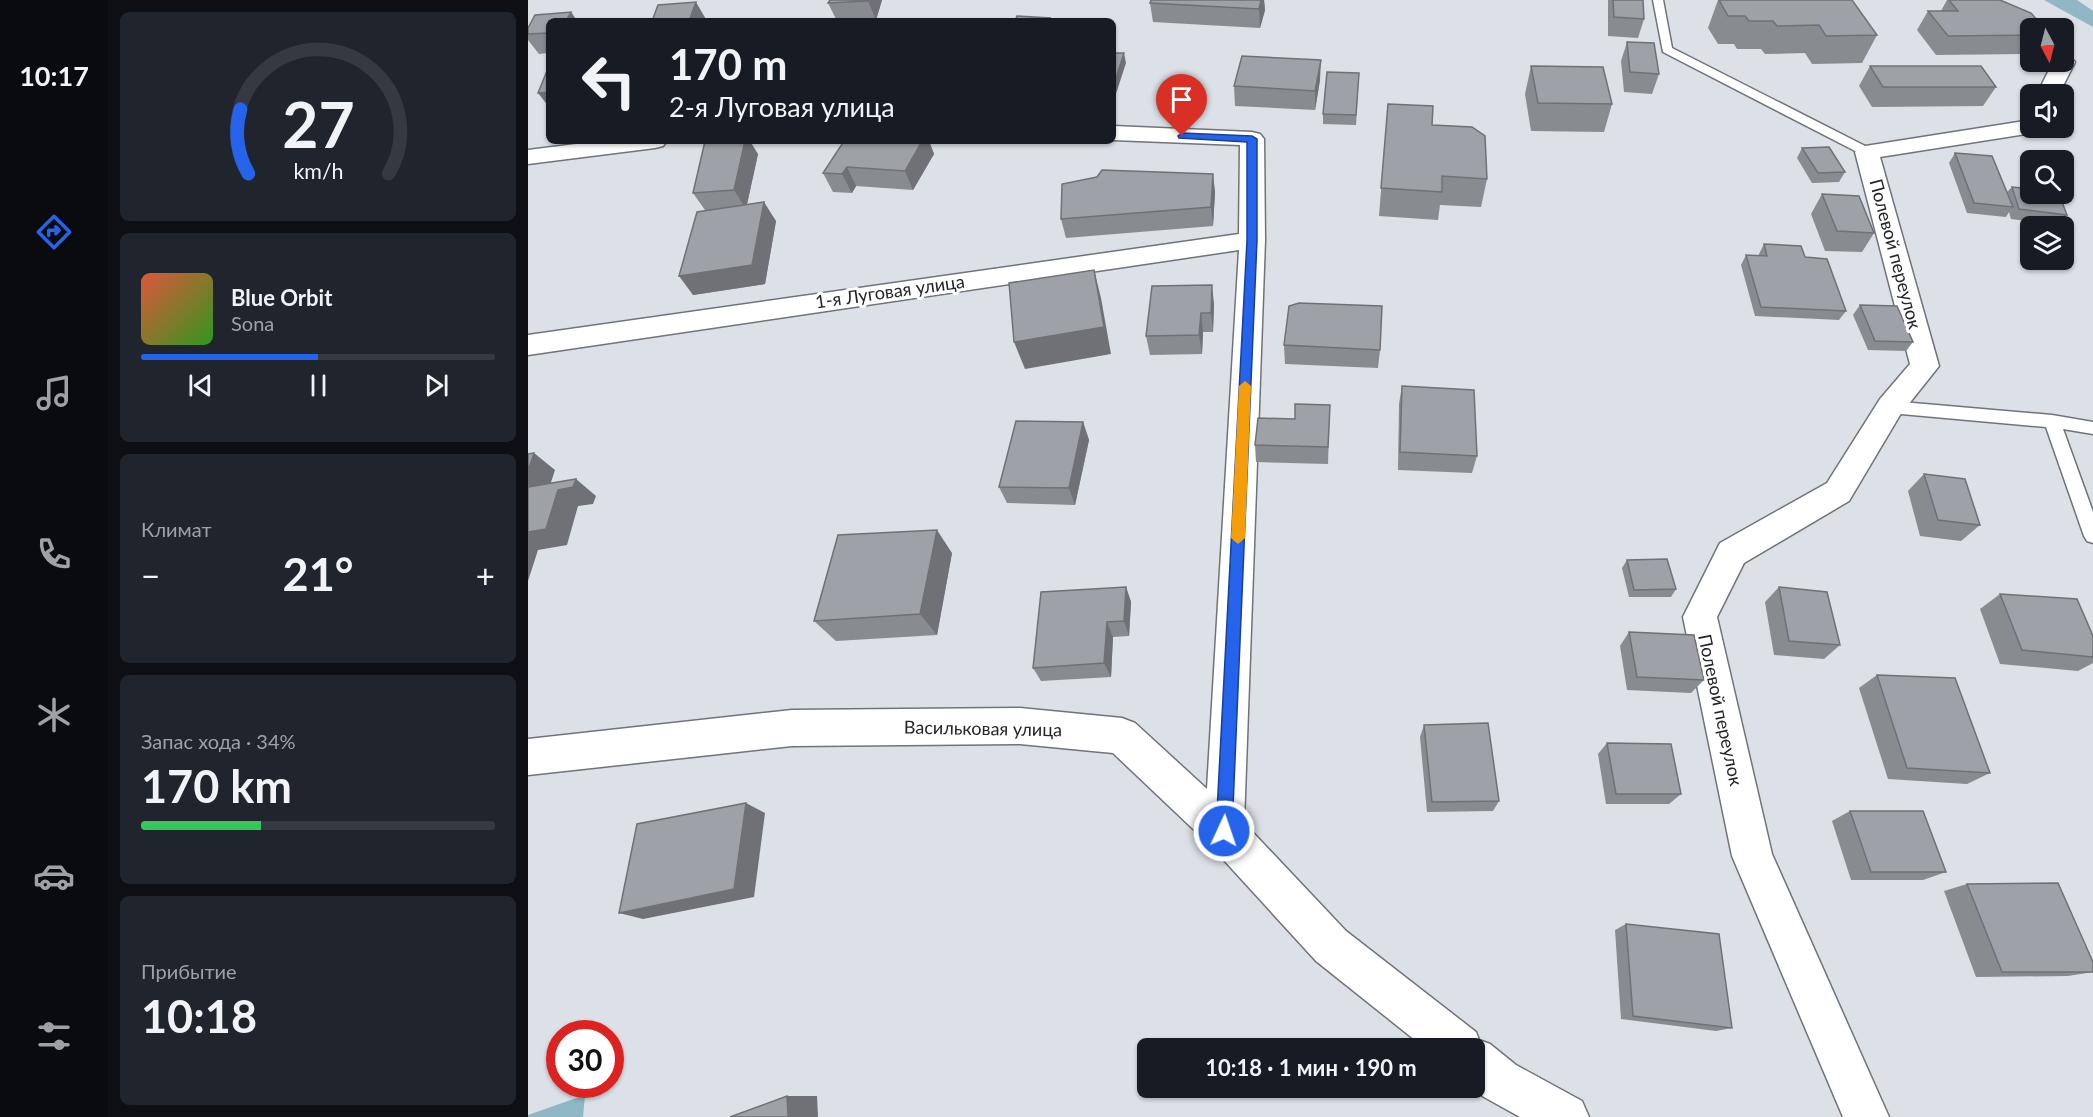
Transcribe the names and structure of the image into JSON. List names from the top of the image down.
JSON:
{
  "streets": {
    "street": ["Полевой переулок", "1-я Луговая улица", "Васильковая улица"]
  },
  "north": "bottom",
  "page": {
    "tabs": "10:17",
    "turn": ["170 m", "2-я Луговая улица"],
    "song": ["Blue Orbit", "Sona"],
    "tile": [
      "Климат",
      ["Запас хода · 34%", "170 km"],
      ["Прибытие", "10:18"]
    ],
    "heat": ["−", "21°", "+"],
    "limit": "30",
    "trip": "10:18 · 1 мин · 190 m",
    "gauge": ["27", "km/h"]
  }
}
